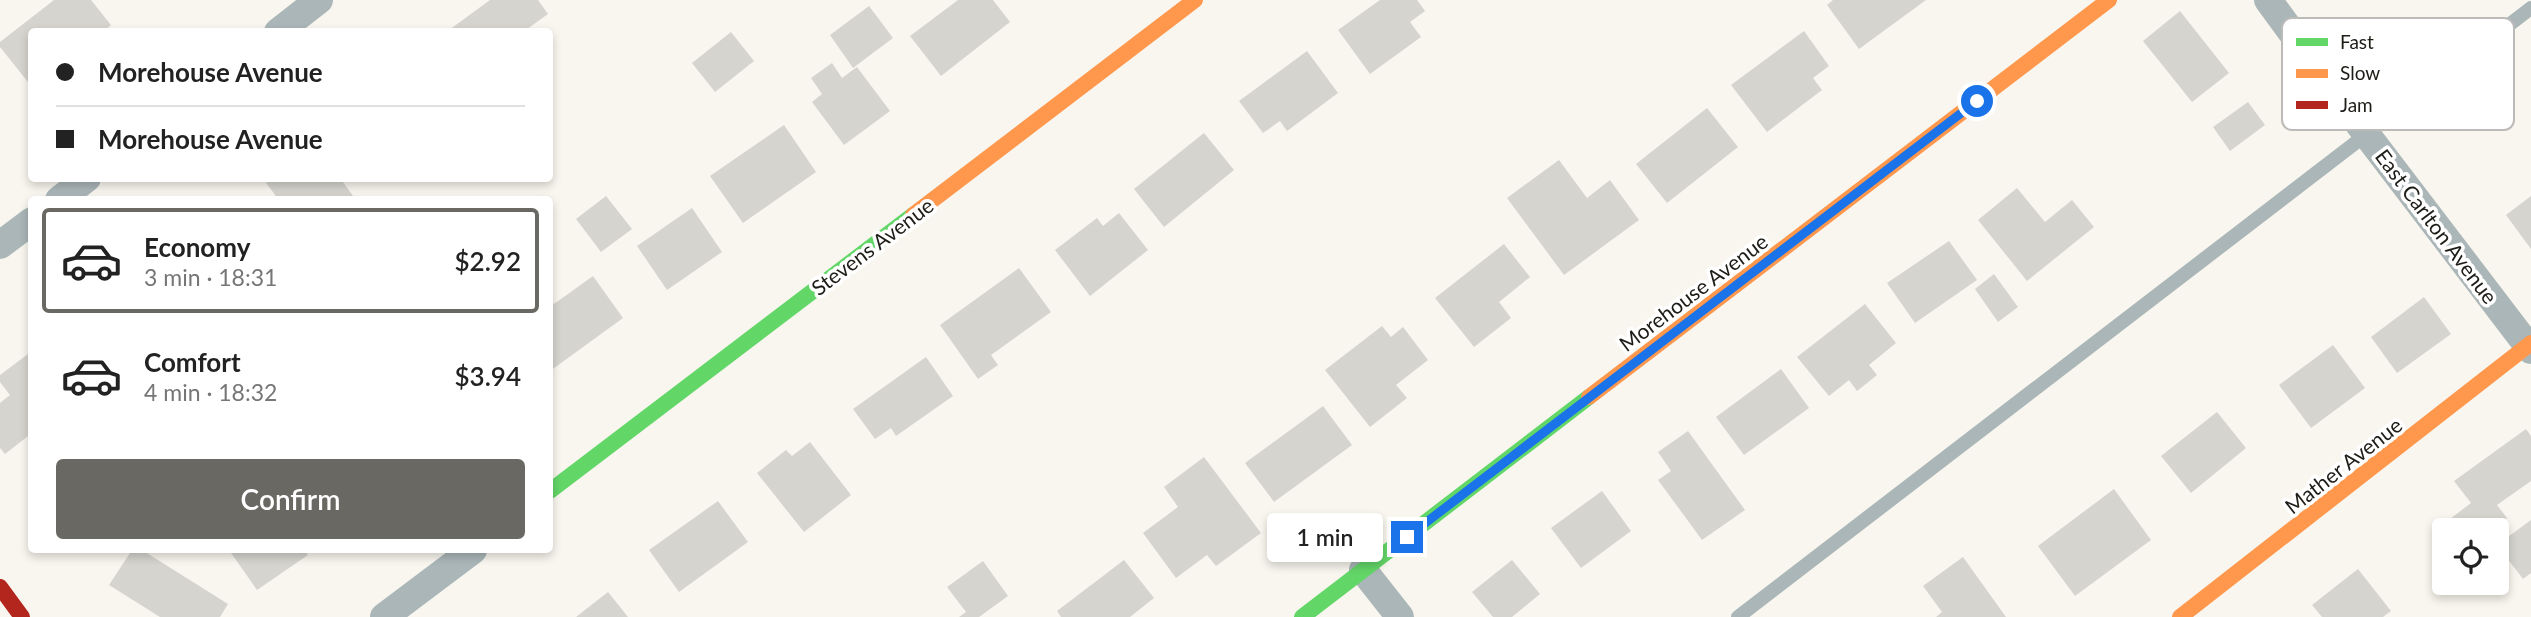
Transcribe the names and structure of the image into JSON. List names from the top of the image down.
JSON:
{
  "streets": {
    "street": [
      "East Carlton Avenue",
      "Stevens Avenue",
      "Morehouse Avenue",
      "Mather Avenue"
    ]
  },
  "crossings": [
    ["East Carlton Avenue", "Mather Avenue"]
  ],
  "legend": ["Fast", "Slow", "Jam"],
  "page": {
    "banner": ["Morehouse Avenue", "Morehouse Avenue"],
    "list": [
      {
        "name": "Economy",
        "note": "3 min · 18:31",
        "value": "$2.92"
      },
      {
        "name": "Comfort",
        "note": "4 min · 18:32",
        "value": "$3.94"
      }
    ],
    "buttons": "Confirm",
    "bubble": "1 min"
  }
}
